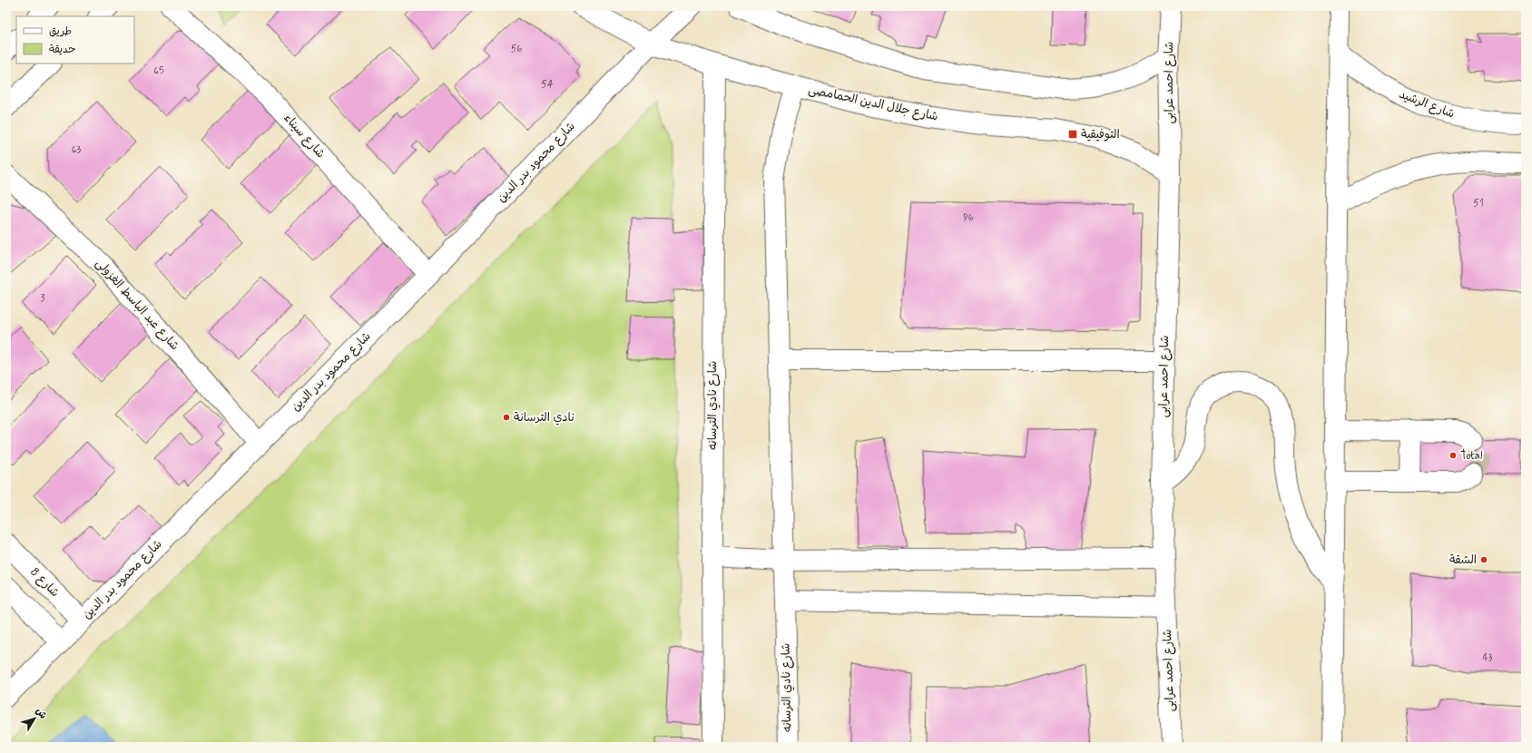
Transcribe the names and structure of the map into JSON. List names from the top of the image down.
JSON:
{
  "streets": {
    "street": [
      "شارع احمد عرابى",
      "شارع جلال الدين الحمامصى",
      "شارع الرشيد",
      "شارع سيناء",
      "شارع محمود بدر الدين",
      "شارع عبد الباسط الغزولى",
      "شارع نادي الترسانه",
      "شارع 8"
    ]
  },
  "crossings": [
    ["شارع احمد عرابى", "شارع جلال الدين الحمامصى"],
    ["شارع جلال الدين الحمامصى", "شارع محمود بدر الدين"],
    ["شارع جلال الدين الحمامصى", "شارع نادي الترسانه"],
    ["شارع سيناء", "شارع محمود بدر الدين"],
    ["شارع محمود بدر الدين", "شارع عبد الباسط الغزولى"],
    ["شارع محمود بدر الدين", "شارع 8"]
  ],
  "places": {
    "transit": ["التوفيقية"],
    "other": ["نادي الترسانة", "Total", "الشقة"]
  },
  "house_numbers": [
    "56",
    "65",
    "54",
    "63",
    "51",
    "96",
    "3",
    "43"
  ],
  "legend": ["طريق", "حديقة"],
  "north": "top right"
}
